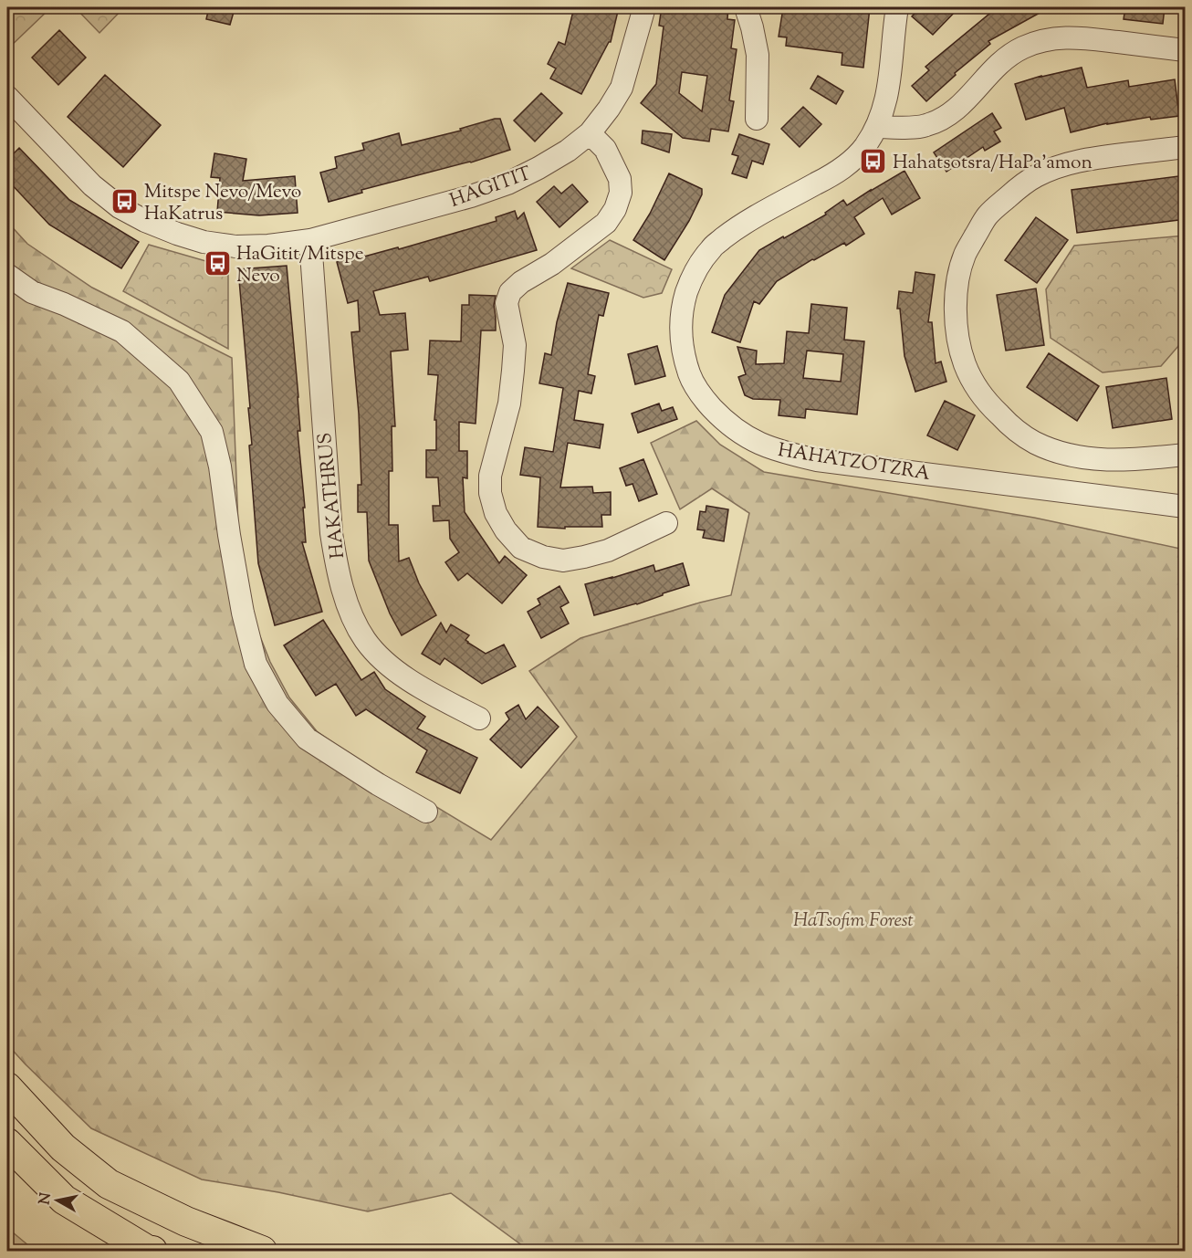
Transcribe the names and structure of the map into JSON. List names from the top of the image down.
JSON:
{
  "streets": {
    "street": ["HAGITIT", "HAHATZOTZRA", "HAKATHRUS"]
  },
  "crossings": [
    ["HAGITIT", "HAKATHRUS"]
  ],
  "parks": ["HaTsofim Forest"],
  "places": {
    "bus stop": ["Hahatsotsra/HaPa'amon", "Mitspe Nevo/Mevo HaKatrus", "HaGitit/Mitspe Nevo"]
  },
  "north": "left"
}
